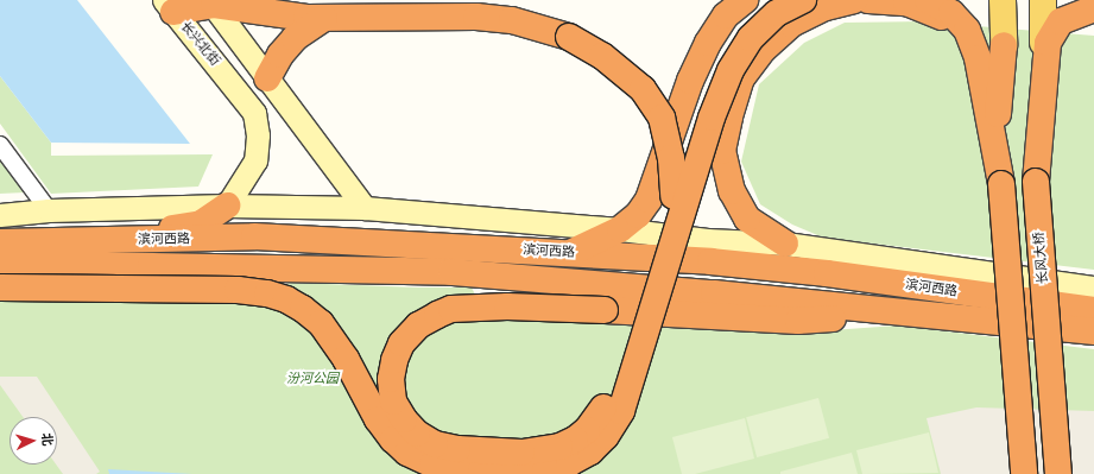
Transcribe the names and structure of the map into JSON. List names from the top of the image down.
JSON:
{
  "streets": {
    "highway": ["滨河西路", "长风大桥"],
    "street": ["长兴北街"]
  },
  "parks": ["汾河公园"],
  "north": "right"
}
